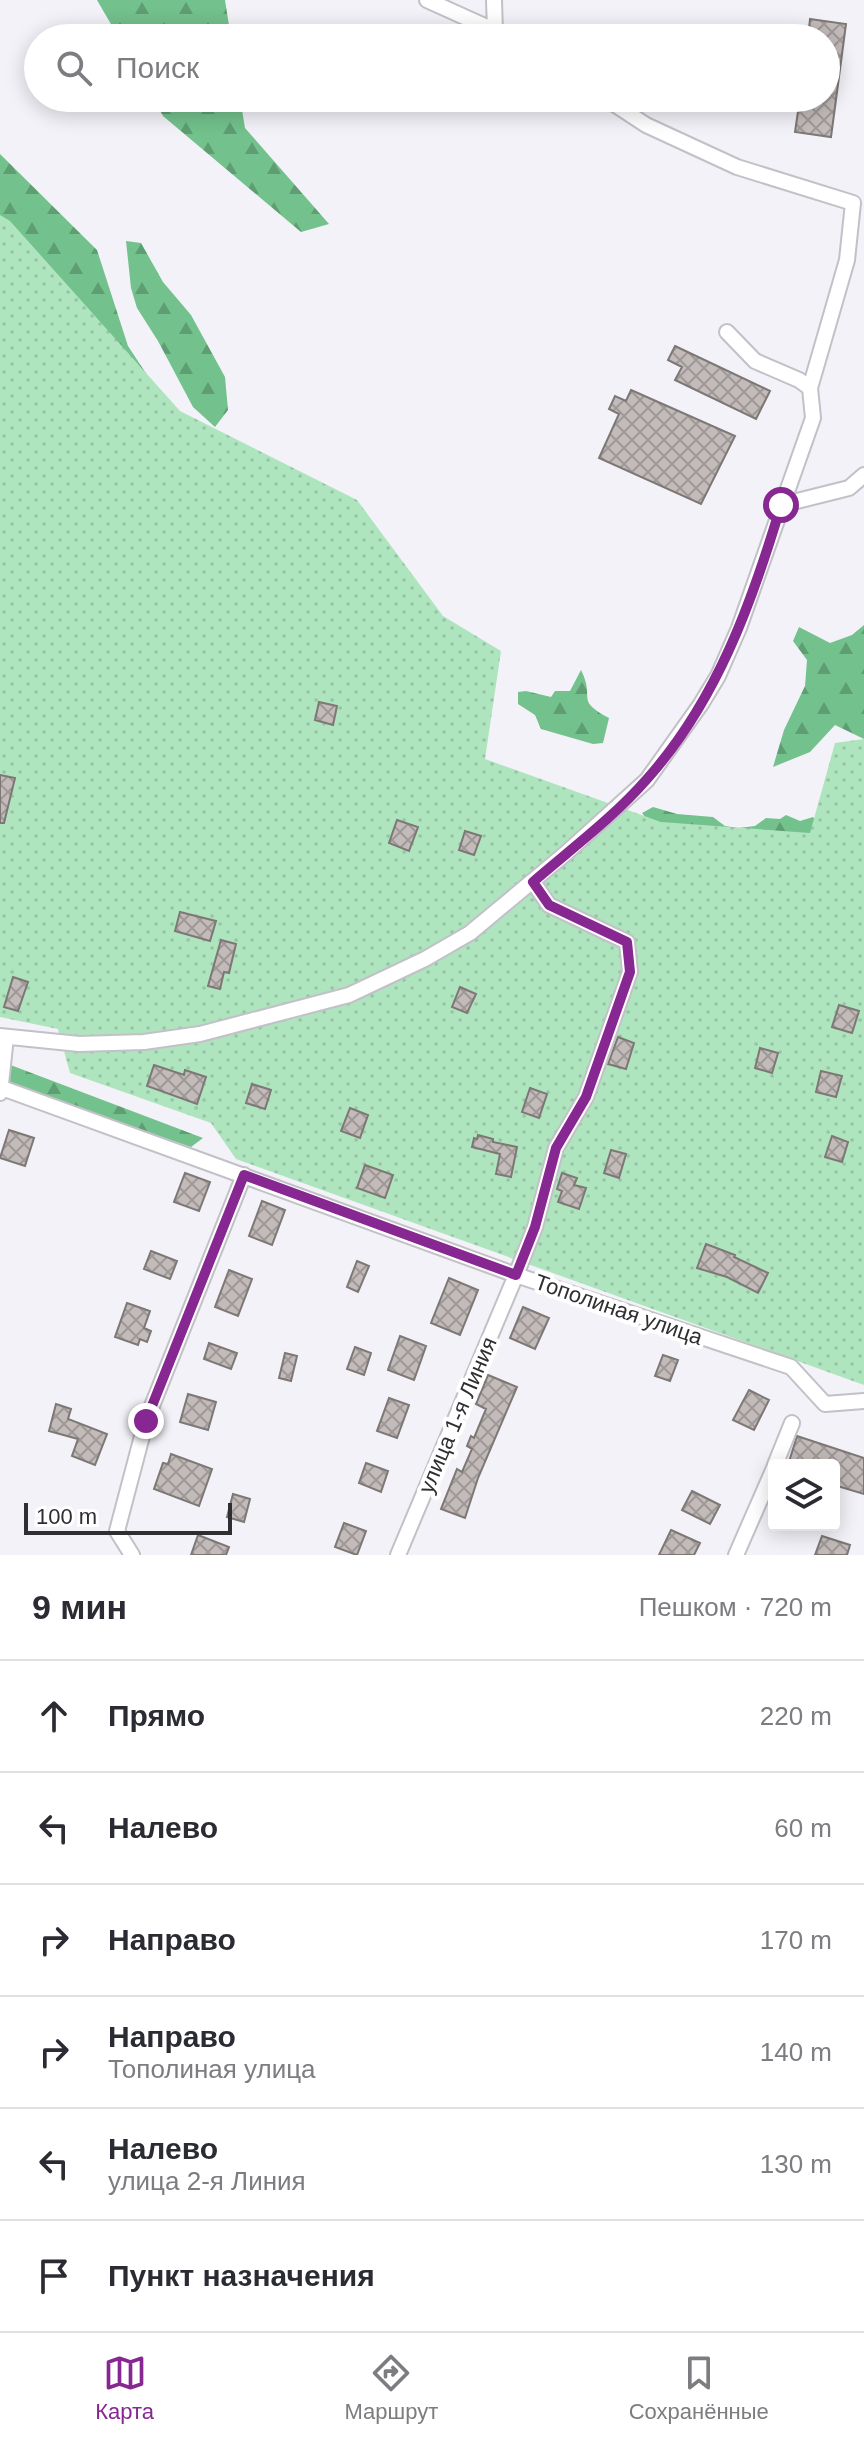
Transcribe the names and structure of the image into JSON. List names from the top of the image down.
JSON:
{
  "streets": {
    "street": ["Тополиная улица", "улица 1-я Линия"]
  },
  "crossings": [
    ["Тополиная улица", "улица 1-я Линия"]
  ],
  "scale_bar": "100 m",
  "page": {
    "search": "Поиск",
    "scale": "100 m",
    "heading": ["9 мин", "Пешком · 720 m"],
    "list": [
      ["Прямо", "220 m"],
      ["Налево", "60 m"],
      ["Направо", "170 m"],
      ["Направо", "Тополиная улица", "140 m"],
      ["Налево", "улица 2-я Линия", "130 m"],
      "Пункт назначения"
    ],
    "nav": ["Карта", "Маршрут", "Сохранённые"]
  }
}
